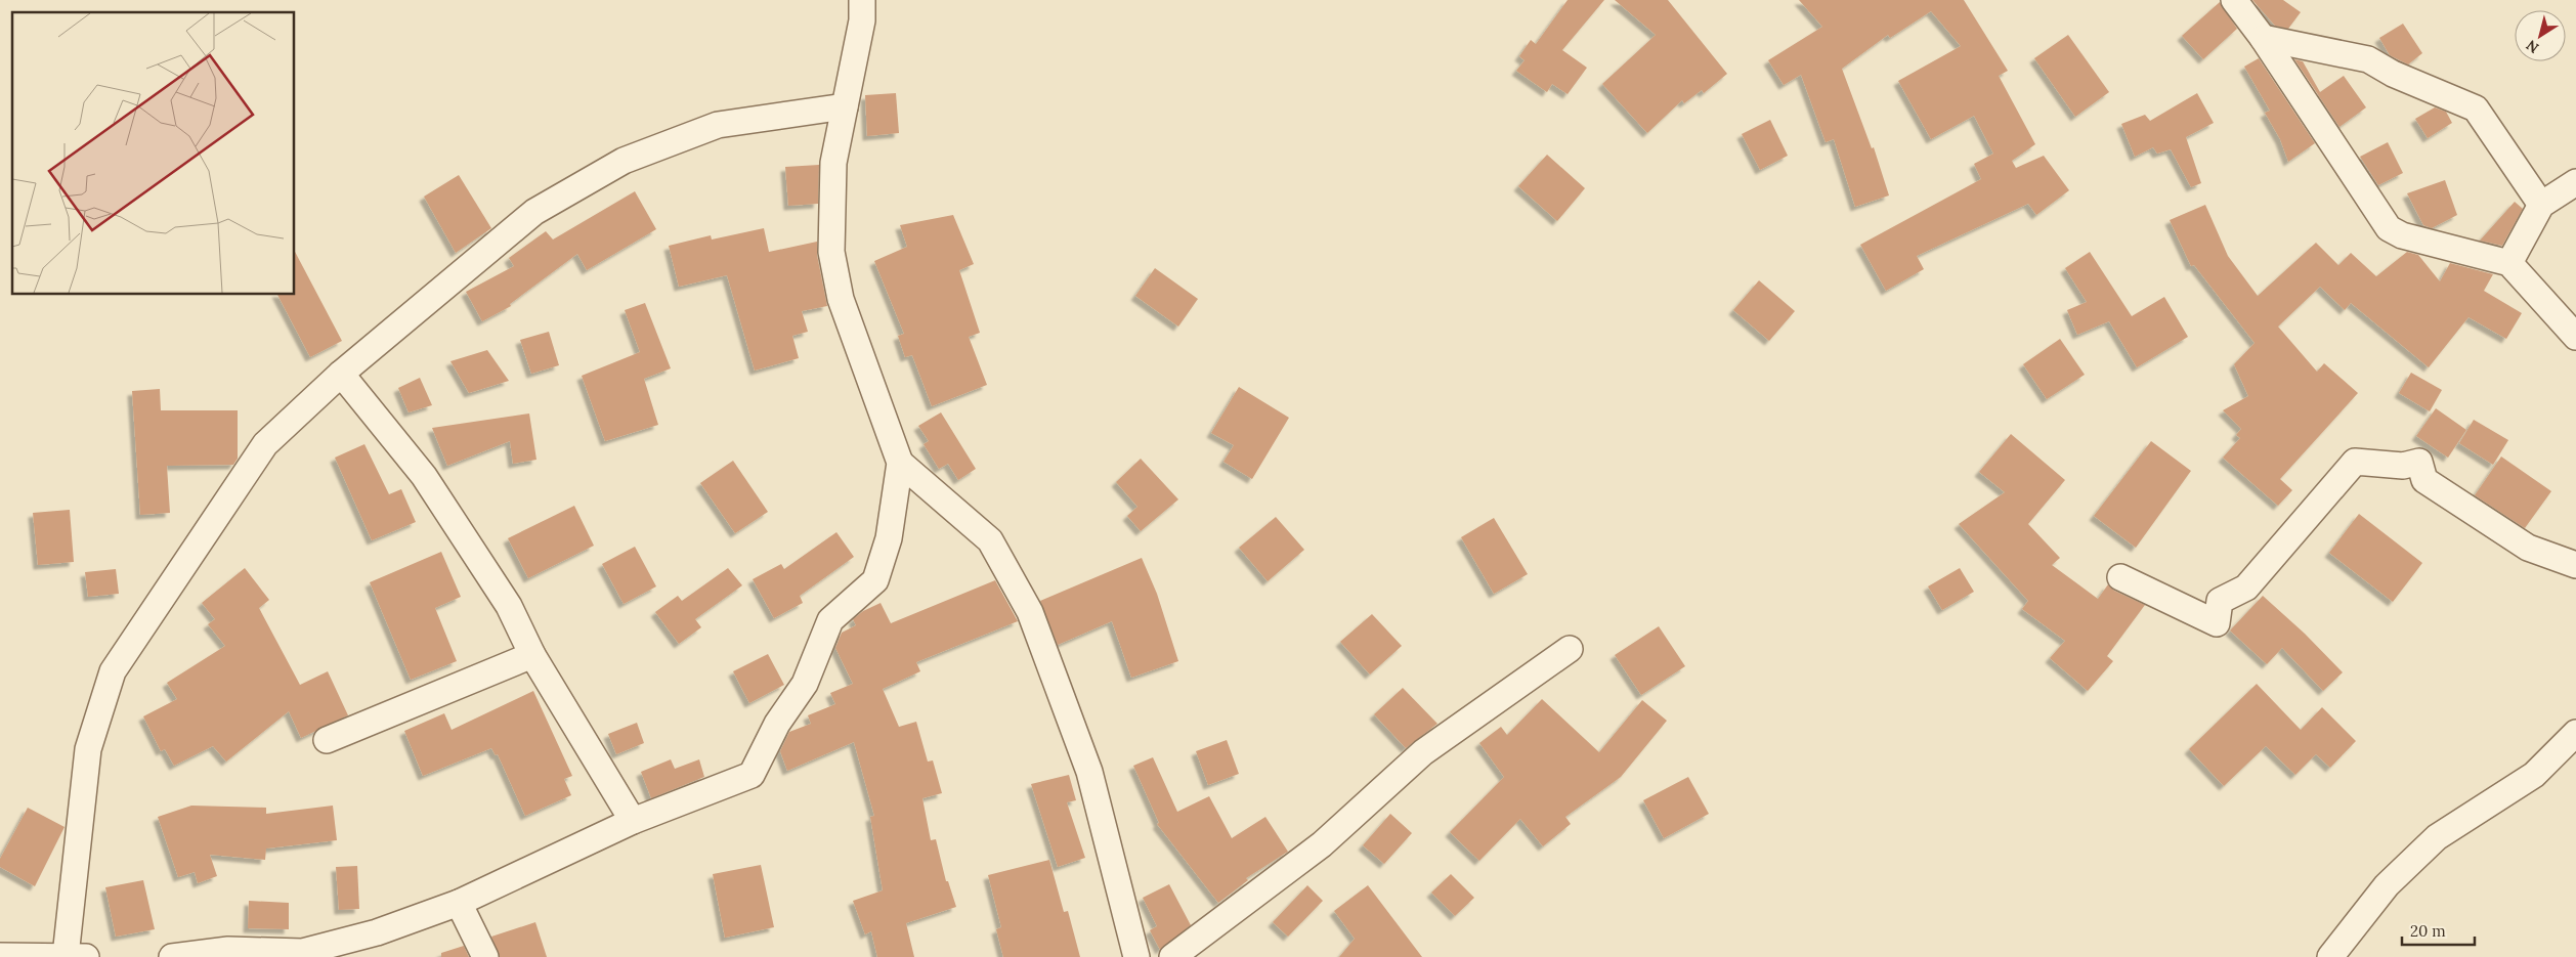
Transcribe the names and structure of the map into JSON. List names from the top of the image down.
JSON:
{
  "scale_bar": "20 m",
  "north": "bottom left"
}
